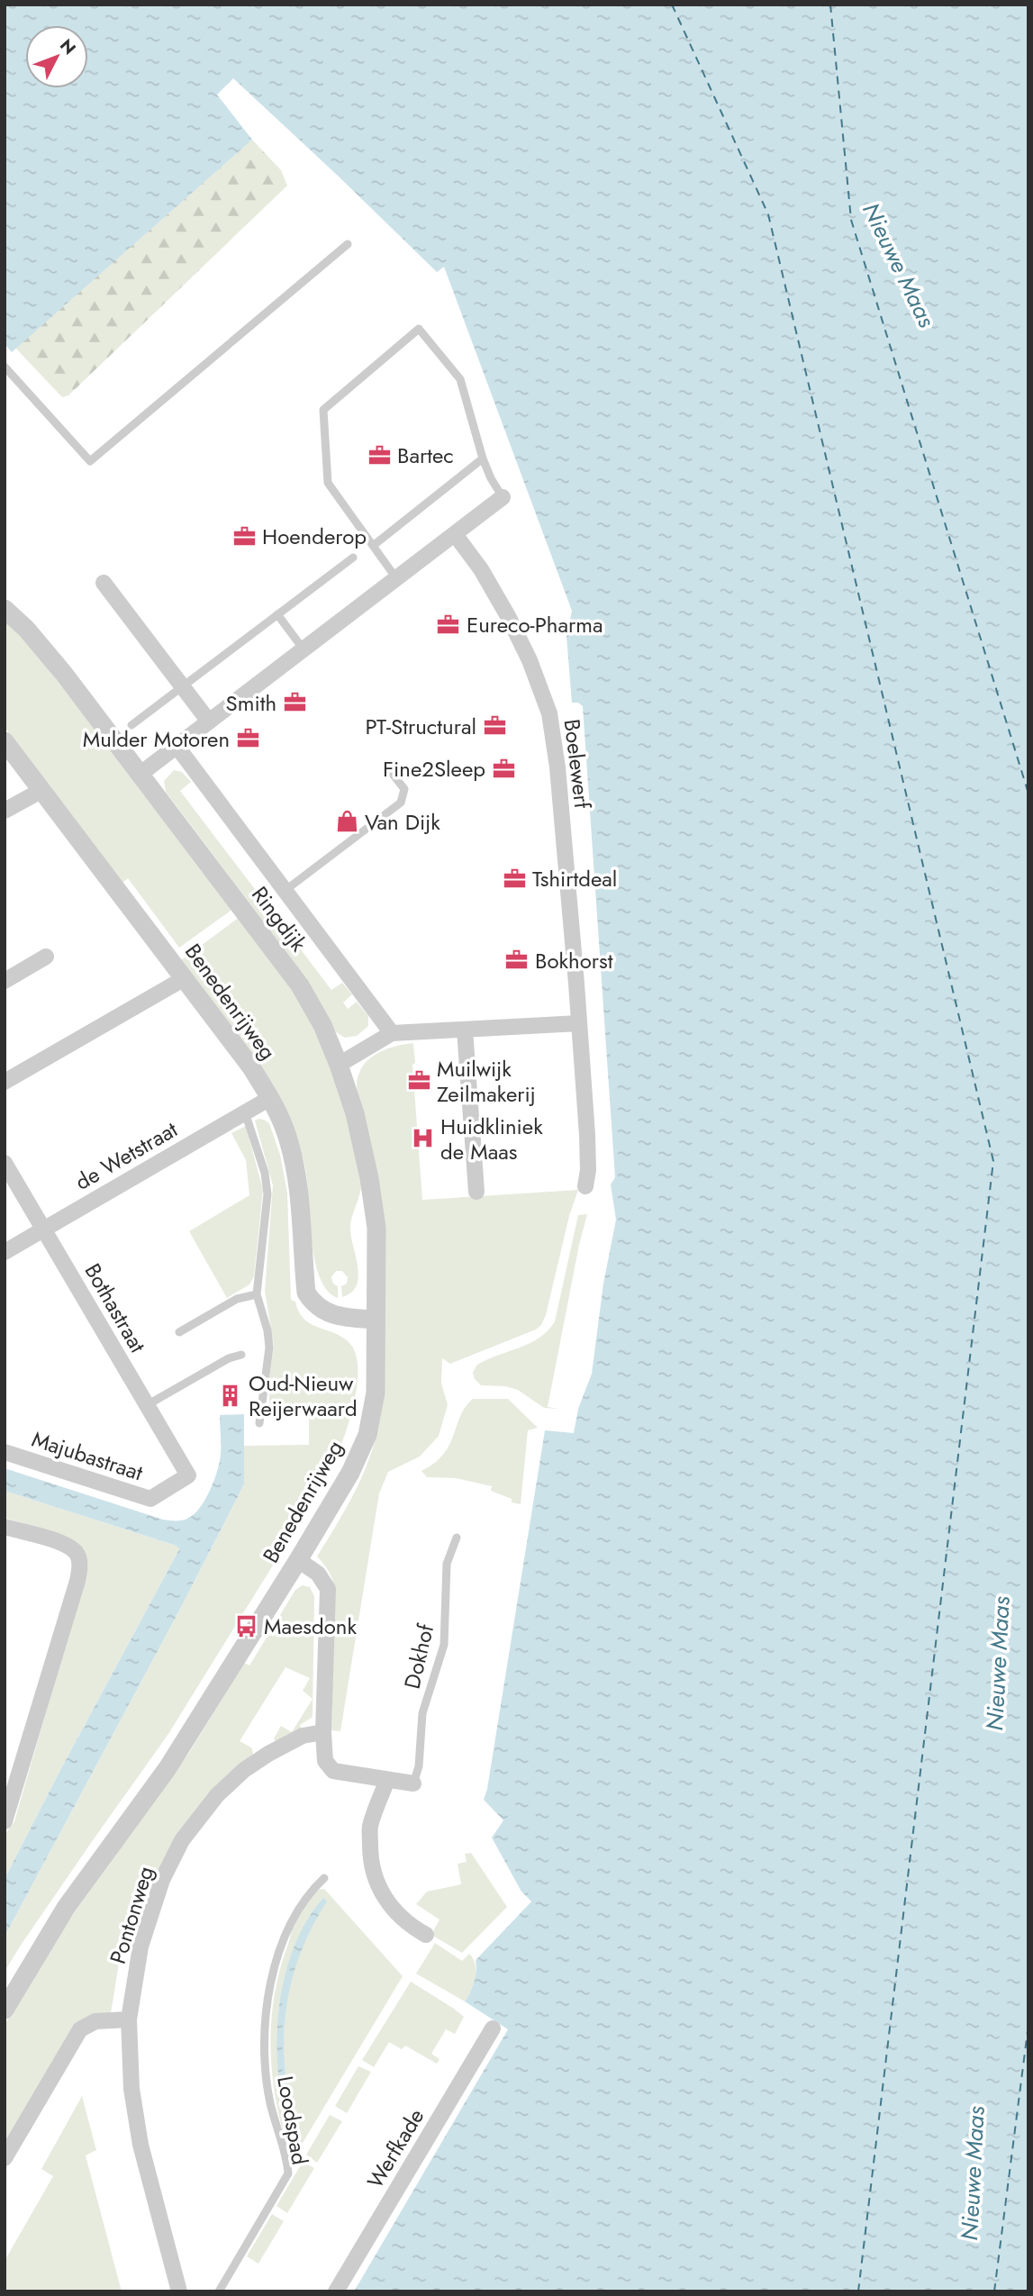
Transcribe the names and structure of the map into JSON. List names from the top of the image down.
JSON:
{
  "streets": {
    "street": [
      "Boelewerf",
      "Ringdijk",
      "Benedenrijweg",
      "de Wetstraat",
      "Bothastraat",
      "Majubastraat",
      "Pontonweg",
      "Werfkade"
    ],
    "lane": ["Dokhof", "Loodspad"]
  },
  "crossings": [
    ["Ringdijk", "Benedenrijweg"],
    ["Benedenrijweg", "de Wetstraat"],
    ["de Wetstraat", "Bothastraat"],
    ["Bothastraat", "Majubastraat"]
  ],
  "water": ["Nieuwe Maas"],
  "places": {
    "office": [
      "Bartec",
      "Hoenderop",
      "Eureco-Pharma",
      "Smith",
      "PT-Structural",
      "Mulder Motoren",
      "Fine2Sleep",
      "Tshirtdeal",
      "Bokhorst",
      "Muilwijk Zeilmakerij"
    ],
    "shop": ["Van Dijk"],
    "hospital": ["Huidkliniek de Maas"],
    "building": ["Oud-Nieuw Reijerwaard"],
    "bus stop": ["Maesdonk"]
  },
  "north": "top right"
}
